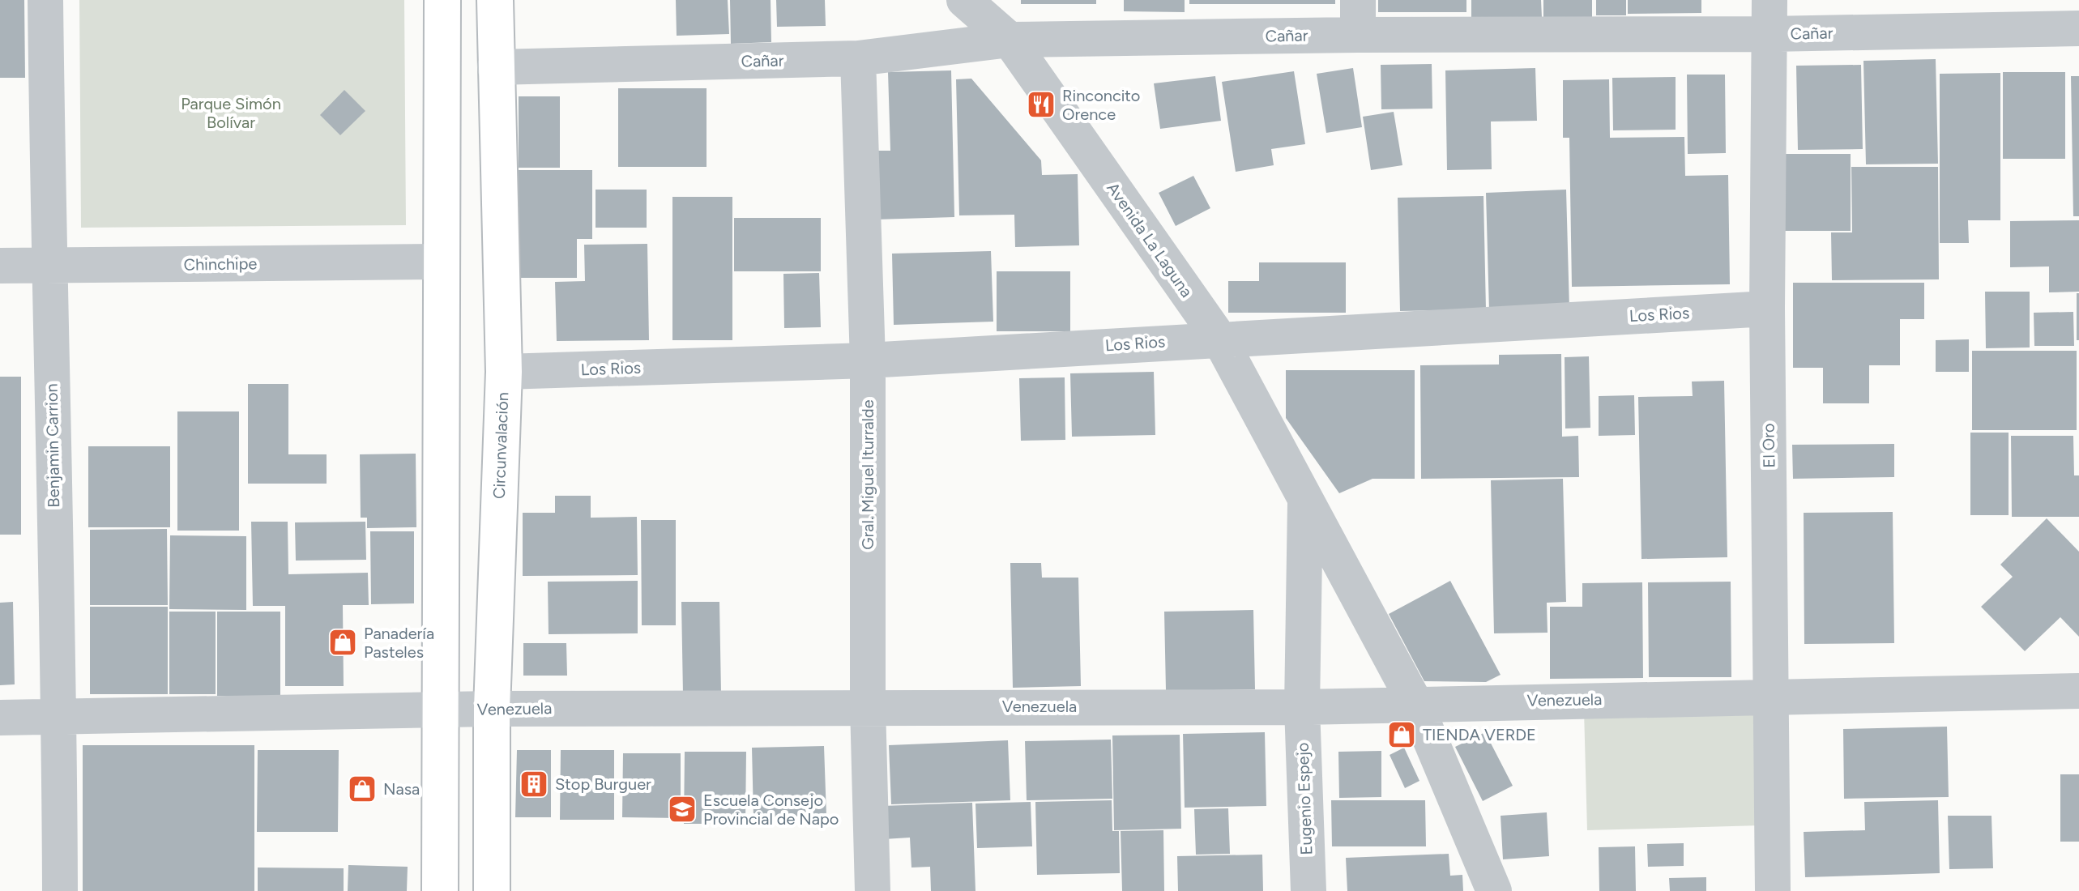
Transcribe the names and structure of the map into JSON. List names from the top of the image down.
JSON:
{
  "streets": {
    "main road": ["Circunvalación"],
    "street": [
      "Cañar",
      "Avenida La Laguna",
      "Chinchipe",
      "Los Rios",
      "Benjamin Carrion",
      "El Oro",
      "Gral. Miguel Iturralde",
      "Venezuela",
      "Eugenio Espejo"
    ]
  },
  "crossings": [
    ["Cañar", "Avenida La Laguna"],
    ["Cañar", "Circunvalación"],
    ["Cañar", "El Oro"],
    ["Cañar", "Gral. Miguel Iturralde"],
    ["Avenida La Laguna", "Los Rios"],
    ["Avenida La Laguna", "Venezuela"],
    ["Avenida La Laguna", "Eugenio Espejo"],
    ["Chinchipe", "Benjamin Carrion"],
    ["Los Rios", "Circunvalación"],
    ["Los Rios", "El Oro"],
    ["Los Rios", "Gral. Miguel Iturralde"],
    ["Benjamin Carrion", "Venezuela"],
    ["Circunvalación", "Venezuela"],
    ["El Oro", "Venezuela"],
    ["Gral. Miguel Iturralde", "Venezuela"],
    ["Venezuela", "Eugenio Espejo"]
  ],
  "parks": ["Parque Simón Bolívar"],
  "places": {
    "restaurant": ["Rinconcito Orence"],
    "shop": ["Panadería Pasteles", "TIENDA VERDE", "Nasa"],
    "building": ["Stop Burguer"],
    "school or university": ["Escuela Consejo Provincial de Napo"]
  }
}
